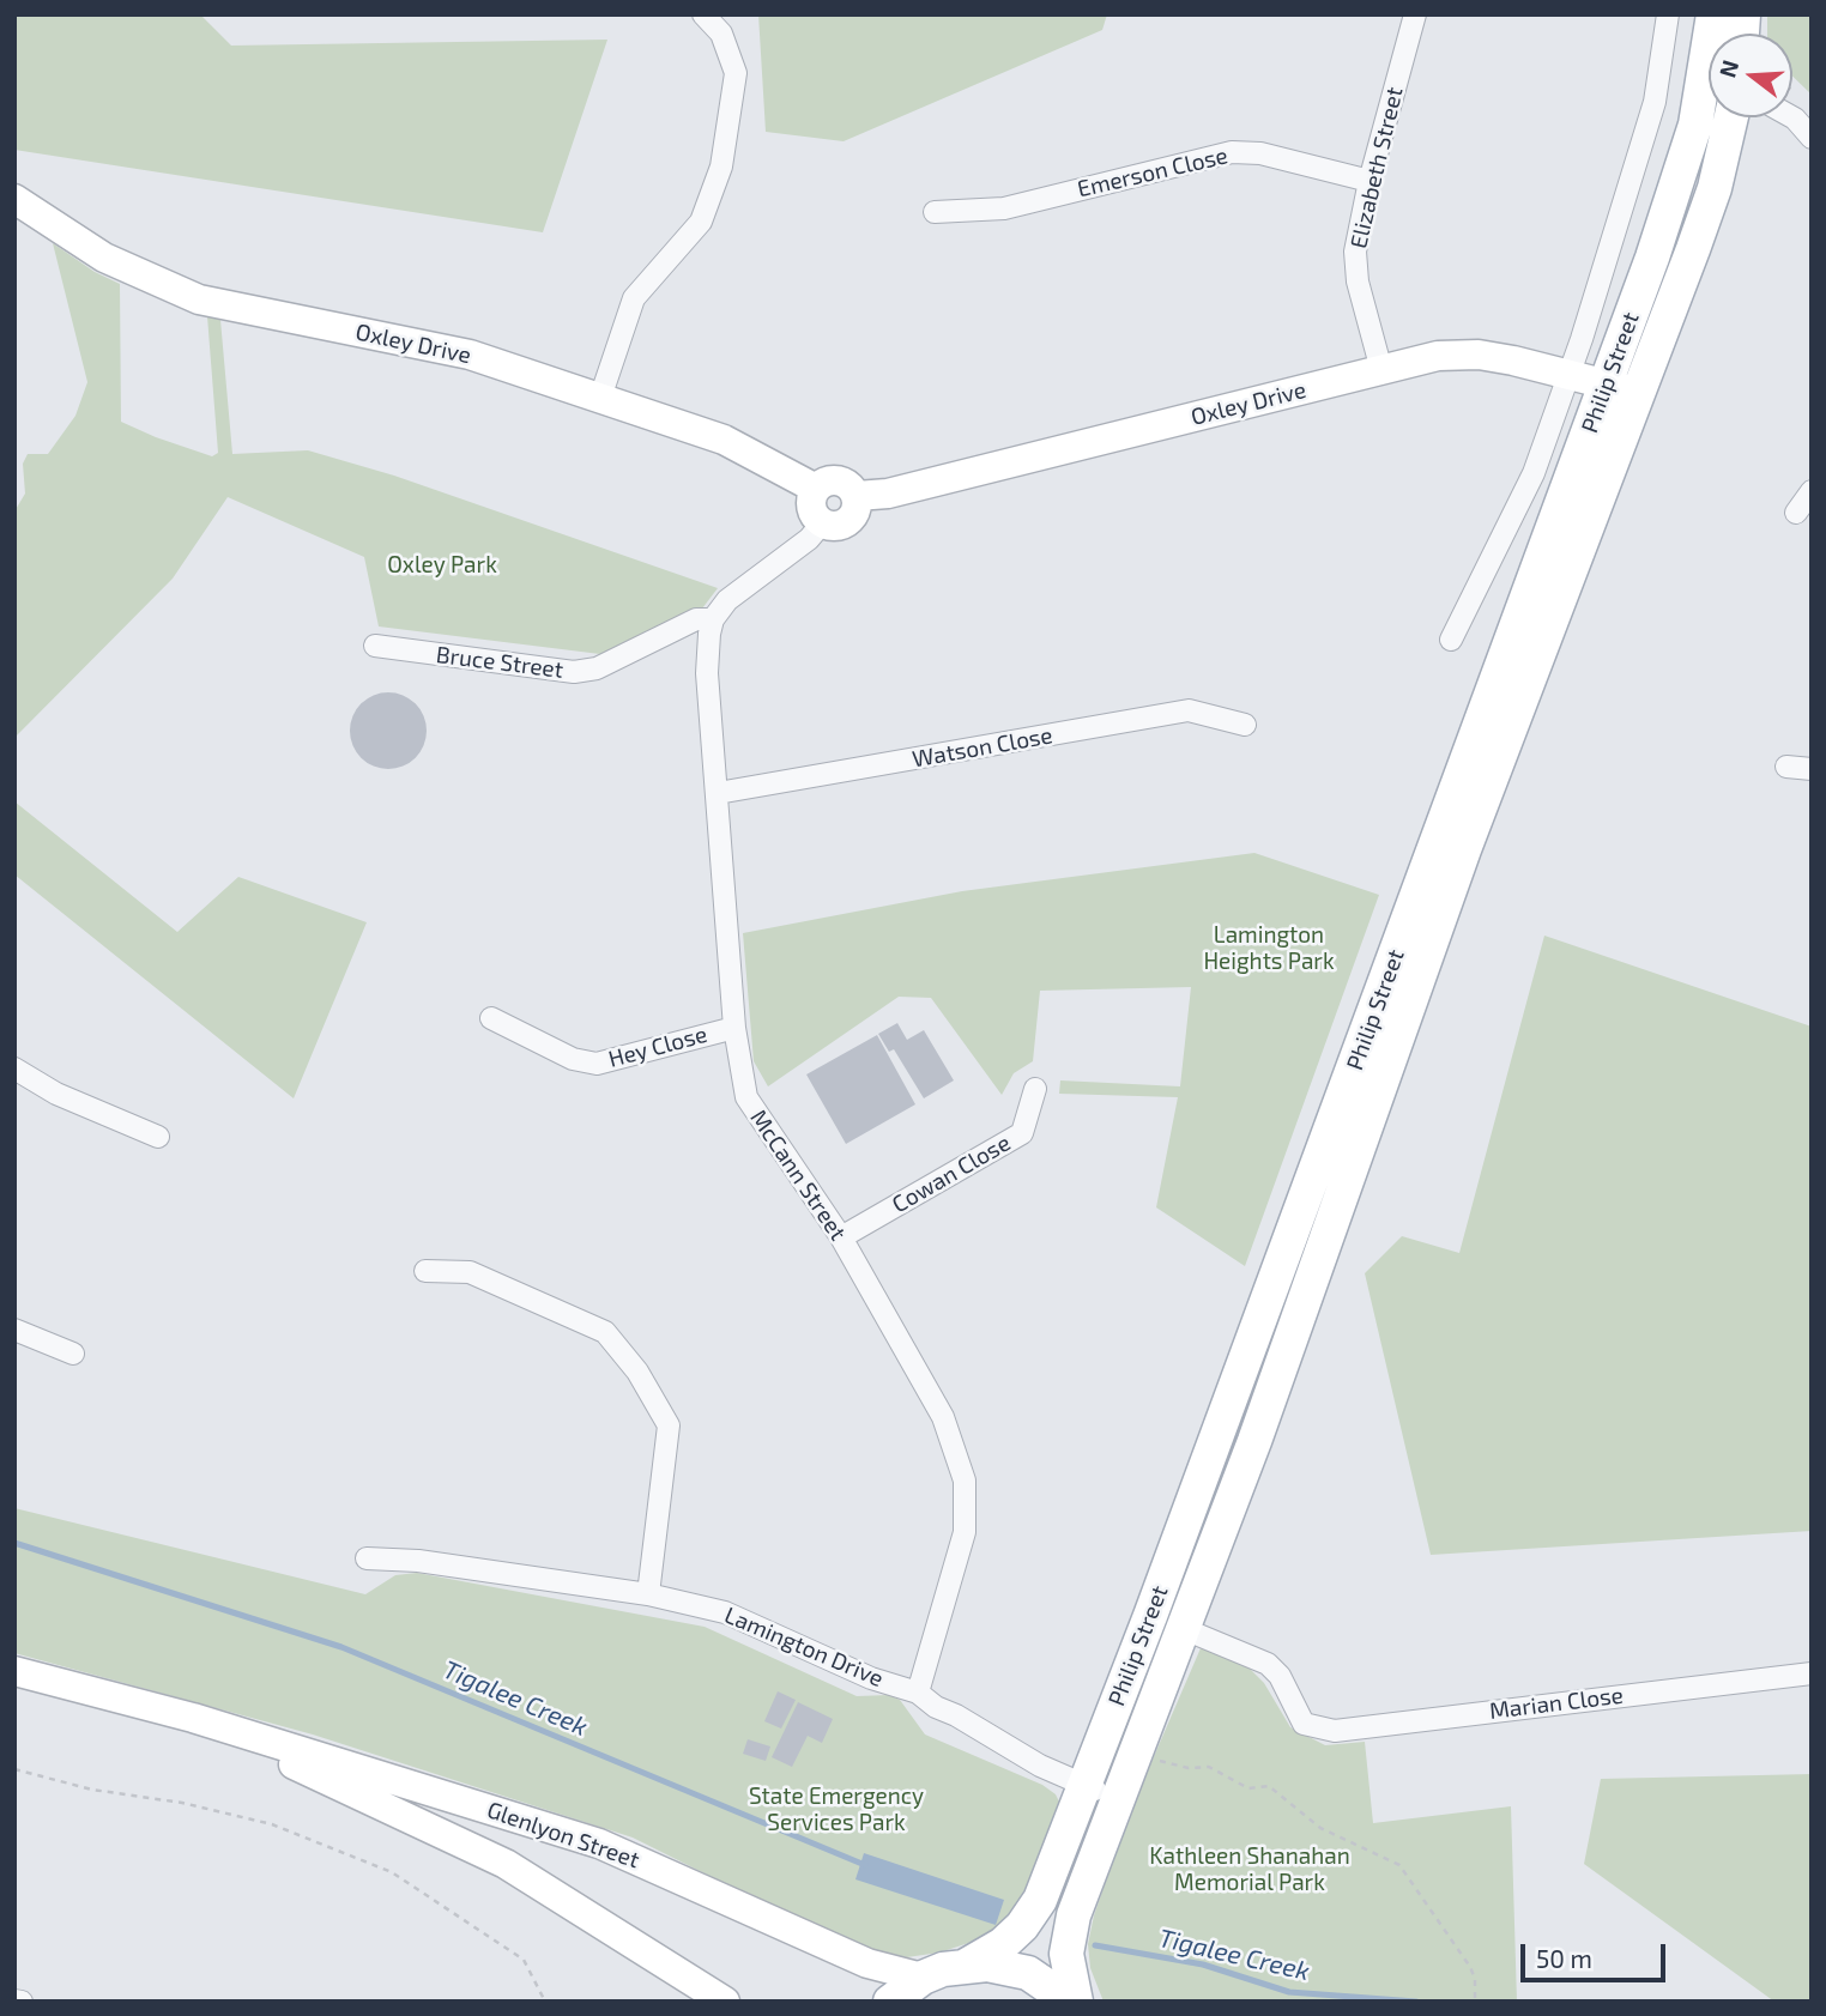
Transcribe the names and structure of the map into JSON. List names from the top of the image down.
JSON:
{
  "streets": {
    "main road": ["Philip Street"],
    "street": [
      "Elizabeth Street",
      "Emerson Close",
      "Oxley Drive",
      "Bruce Street",
      "Watson Close",
      "Hey Close",
      "Cowan Close",
      "McCann Street",
      "Lamington Drive",
      "Marian Close",
      "Glenlyon Street"
    ]
  },
  "crossings": [
    ["Elizabeth Street", "Emerson Close"],
    ["Elizabeth Street", "Oxley Drive"],
    ["Oxley Drive", "Philip Street"],
    ["Philip Street", "Lamington Drive"],
    ["Philip Street", "Marian Close"],
    ["Bruce Street", "McCann Street"],
    ["Watson Close", "McCann Street"],
    ["Hey Close", "McCann Street"],
    ["Cowan Close", "McCann Street"],
    ["McCann Street", "Lamington Drive"]
  ],
  "water": ["Tigalee Creek"],
  "parks": [
    "Oxley Park",
    "Lamington Heights Park",
    "State Emergency Services Park",
    "Kathleen Shanahan Memorial Park"
  ],
  "scale_bar": "50 m",
  "north": "left"
}
